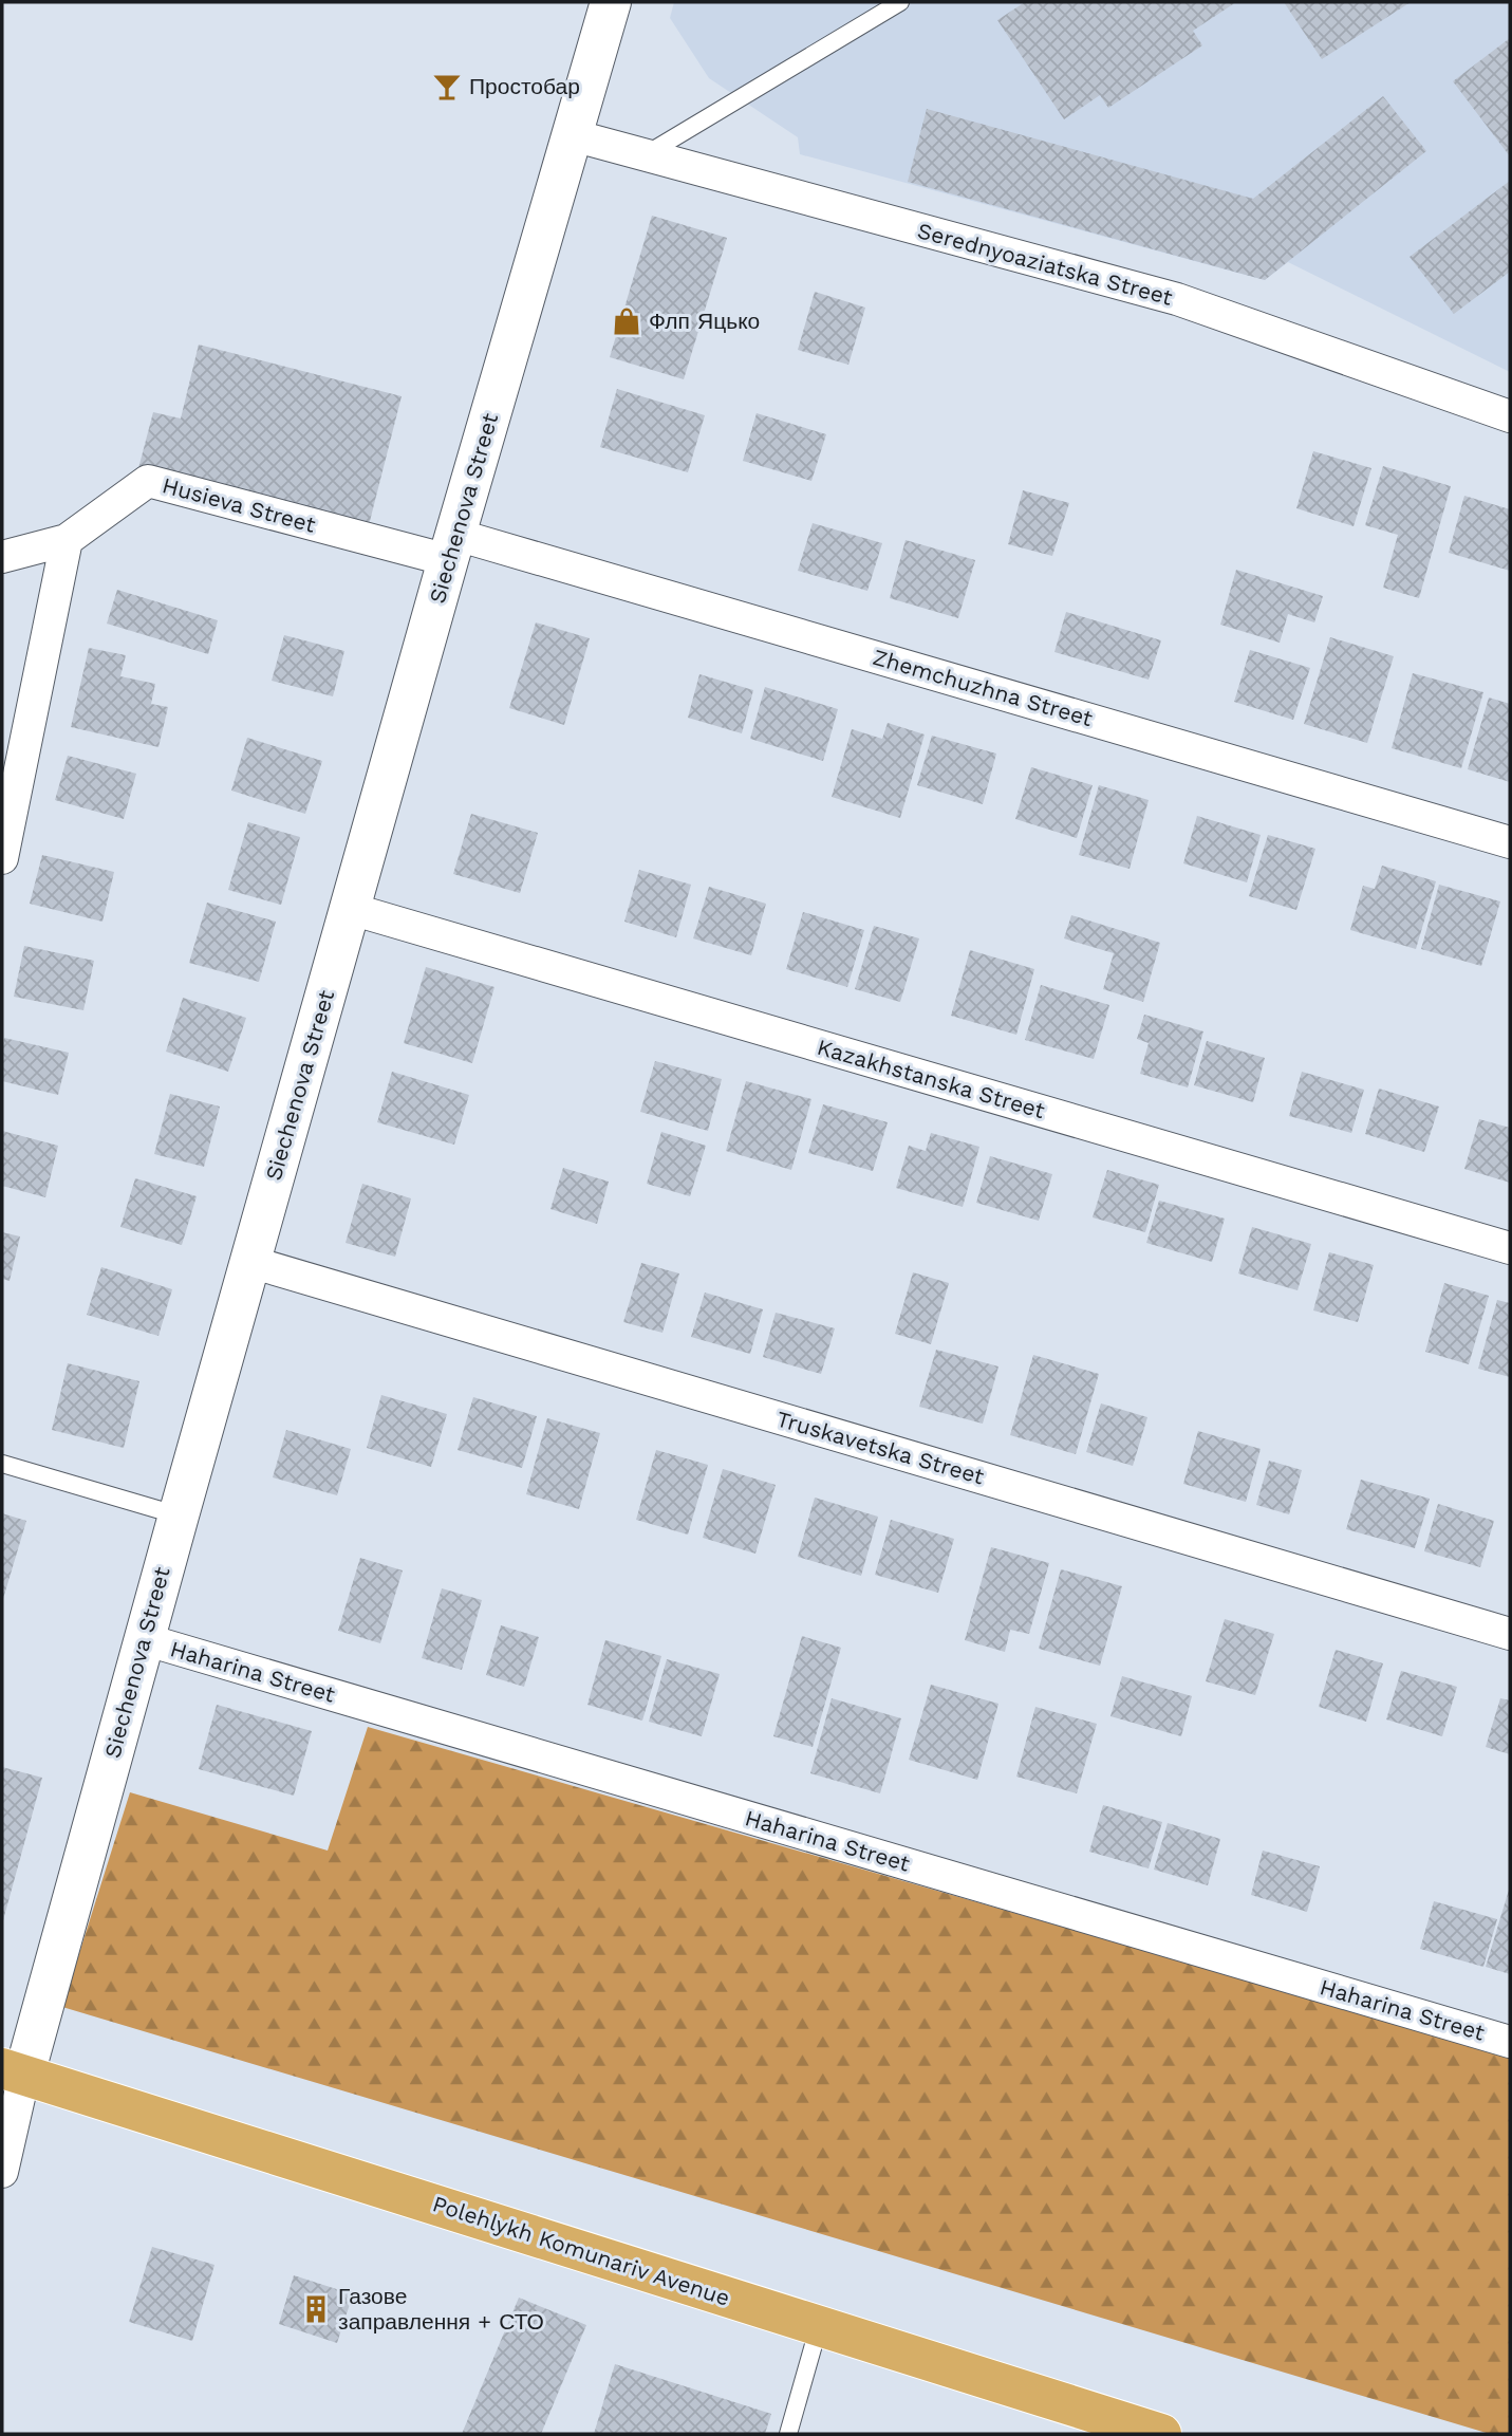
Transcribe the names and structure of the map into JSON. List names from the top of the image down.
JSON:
{
  "streets": {
    "main road": ["Polehlykh Komunariv Avenue"],
    "street": [
      "Serednyoaziatska Street",
      "Husieva Street",
      "Siechenova Street",
      "Zhemchuzhna Street",
      "Kazakhstanska Street",
      "Truskavetska Street",
      "Haharina Street"
    ]
  },
  "crossings": [
    ["Serednyoaziatska Street", "Siechenova Street"],
    ["Husieva Street", "Siechenova Street"],
    ["Husieva Street", "Zhemchuzhna Street"],
    ["Siechenova Street", "Zhemchuzhna Street"],
    ["Siechenova Street", "Kazakhstanska Street"],
    ["Siechenova Street", "Truskavetska Street"],
    ["Siechenova Street", "Haharina Street"],
    ["Siechenova Street", "Polehlykh Komunariv Avenue"]
  ],
  "places": {
    "bar": ["Простобар"],
    "shop": ["Флп Яцько"],
    "building": ["Газове заправлення + СТО"]
  }
}
